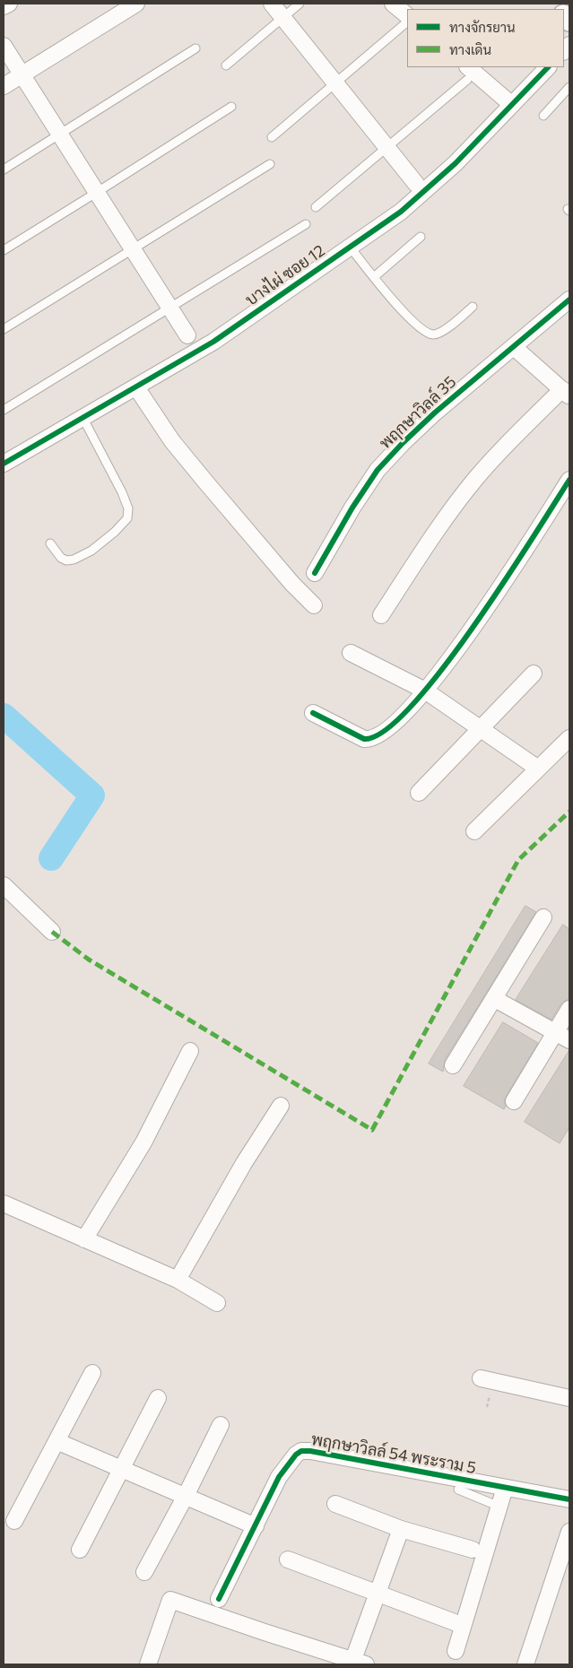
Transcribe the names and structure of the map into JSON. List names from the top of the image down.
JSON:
{
  "streets": {
    "street": ["บางไผ่ ซอย 12", "พฤกษาวิลล์ 35", "พฤกษาวิลล์ 54 พระราม 5"]
  },
  "legend": ["ทางจักรยาน", "ทางเดิน"]
}
